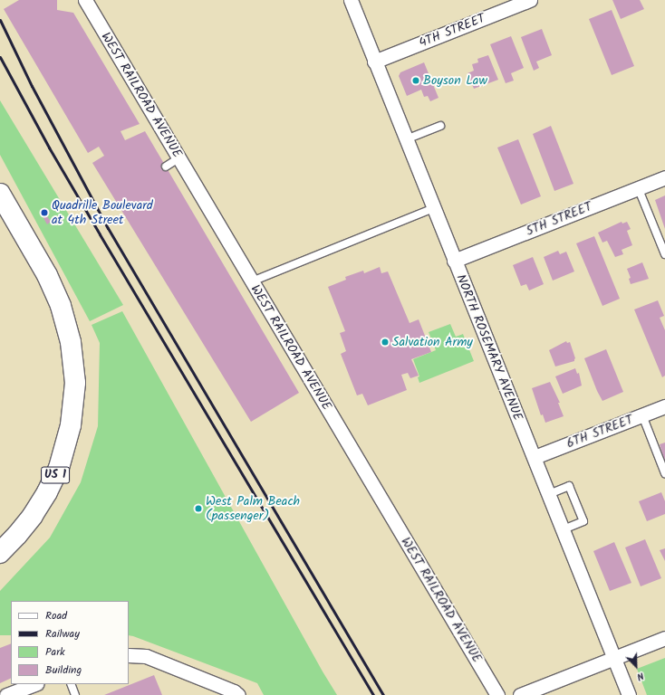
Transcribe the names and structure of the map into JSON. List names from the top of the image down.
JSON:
{
  "streets": {
    "main road": ["US 1"],
    "street": [
      "4TH STREET",
      "WEST RAILROAD AVENUE",
      "5TH STREET",
      "NORTH ROSEMARY AVENUE",
      "6TH STREET"
    ]
  },
  "crossings": [
    ["4TH STREET", "NORTH ROSEMARY AVENUE"],
    ["5TH STREET", "NORTH ROSEMARY AVENUE"],
    ["NORTH ROSEMARY AVENUE", "6TH STREET"]
  ],
  "places": [
    "Boyson Law",
    "Quadrille Boulevard at 4th Street",
    "Salvation Army",
    "West Palm Beach (passenger)"
  ],
  "legend": [
    "Road",
    "Railway",
    "Park",
    "Building"
  ],
  "north": "bottom right"
}
